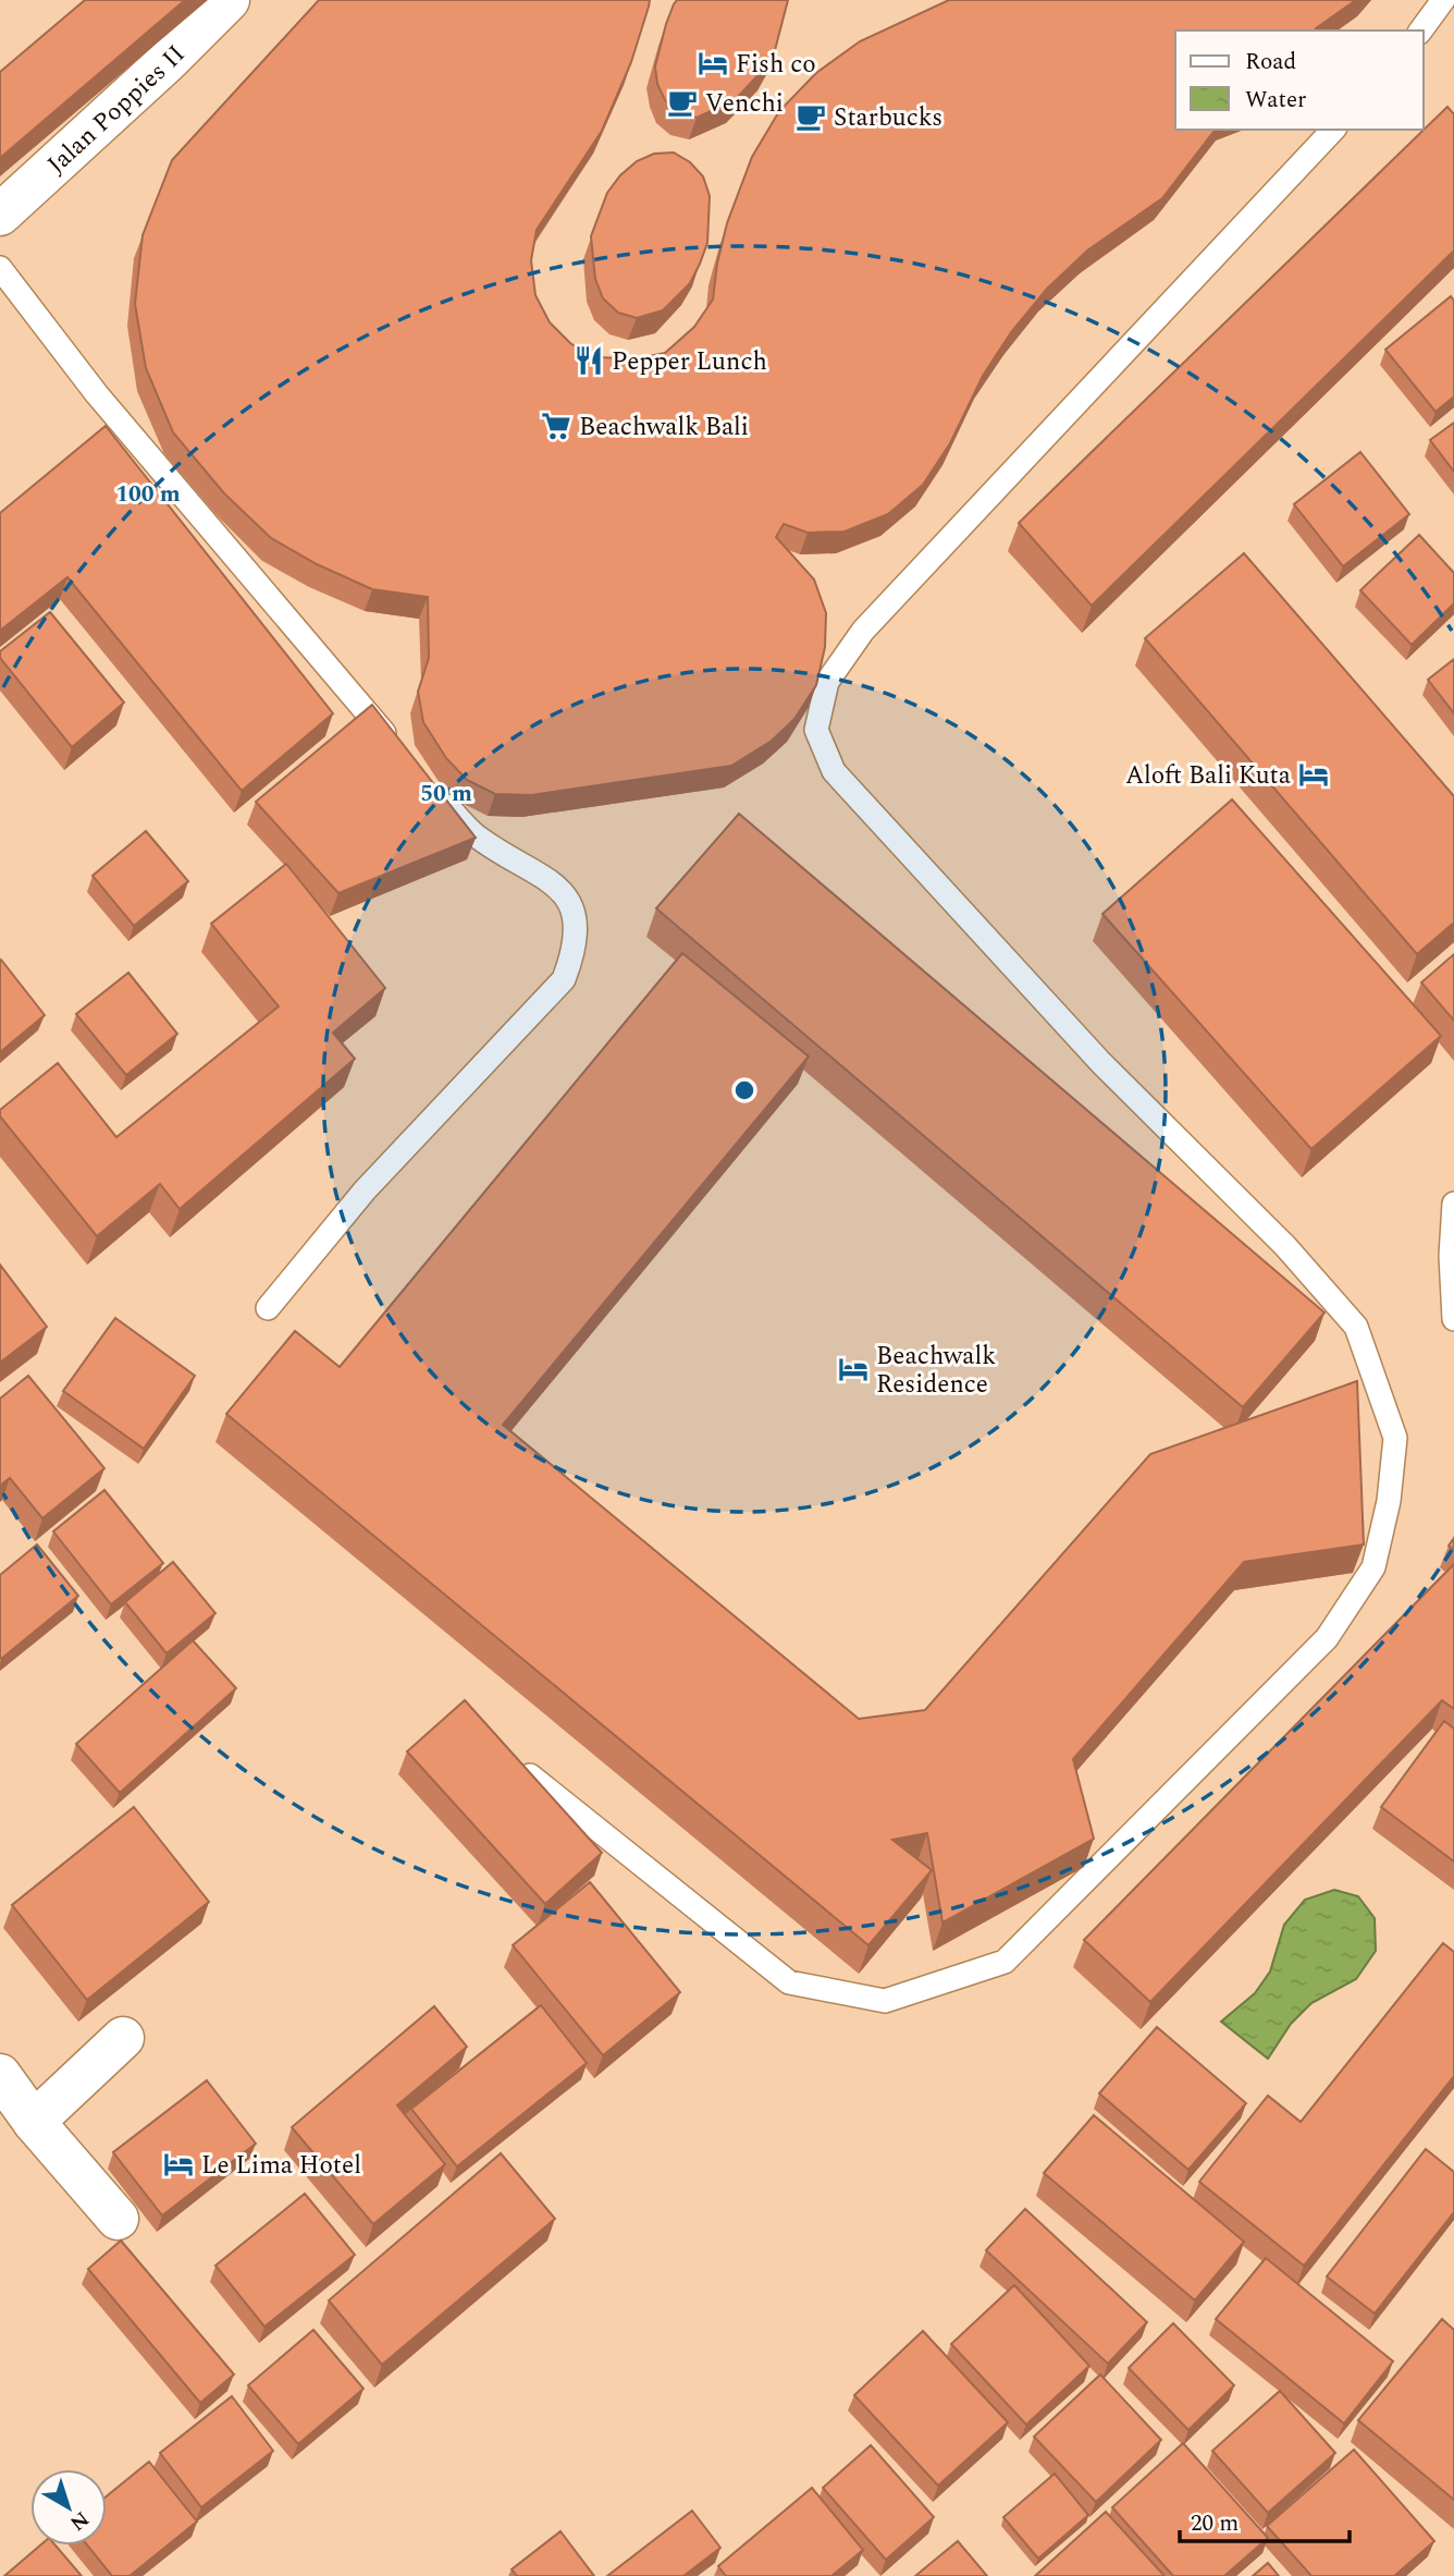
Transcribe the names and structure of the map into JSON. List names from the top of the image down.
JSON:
{
  "streets": {
    "street": ["Jalan Poppies II"]
  },
  "places": {
    "hotel": [
      "Fish co",
      "Aloft Bali Kuta",
      "Beachwalk Residence",
      "Le Lima Hotel"
    ],
    "cafe": ["Venchi", "Starbucks"],
    "restaurant": ["Pepper Lunch"],
    "supermarket": ["Beachwalk Bali"]
  },
  "legend": ["Road", "Water"],
  "scale_bar": "20 m",
  "north": "bottom right",
  "rings": ["100 m", "50 m"]
}
